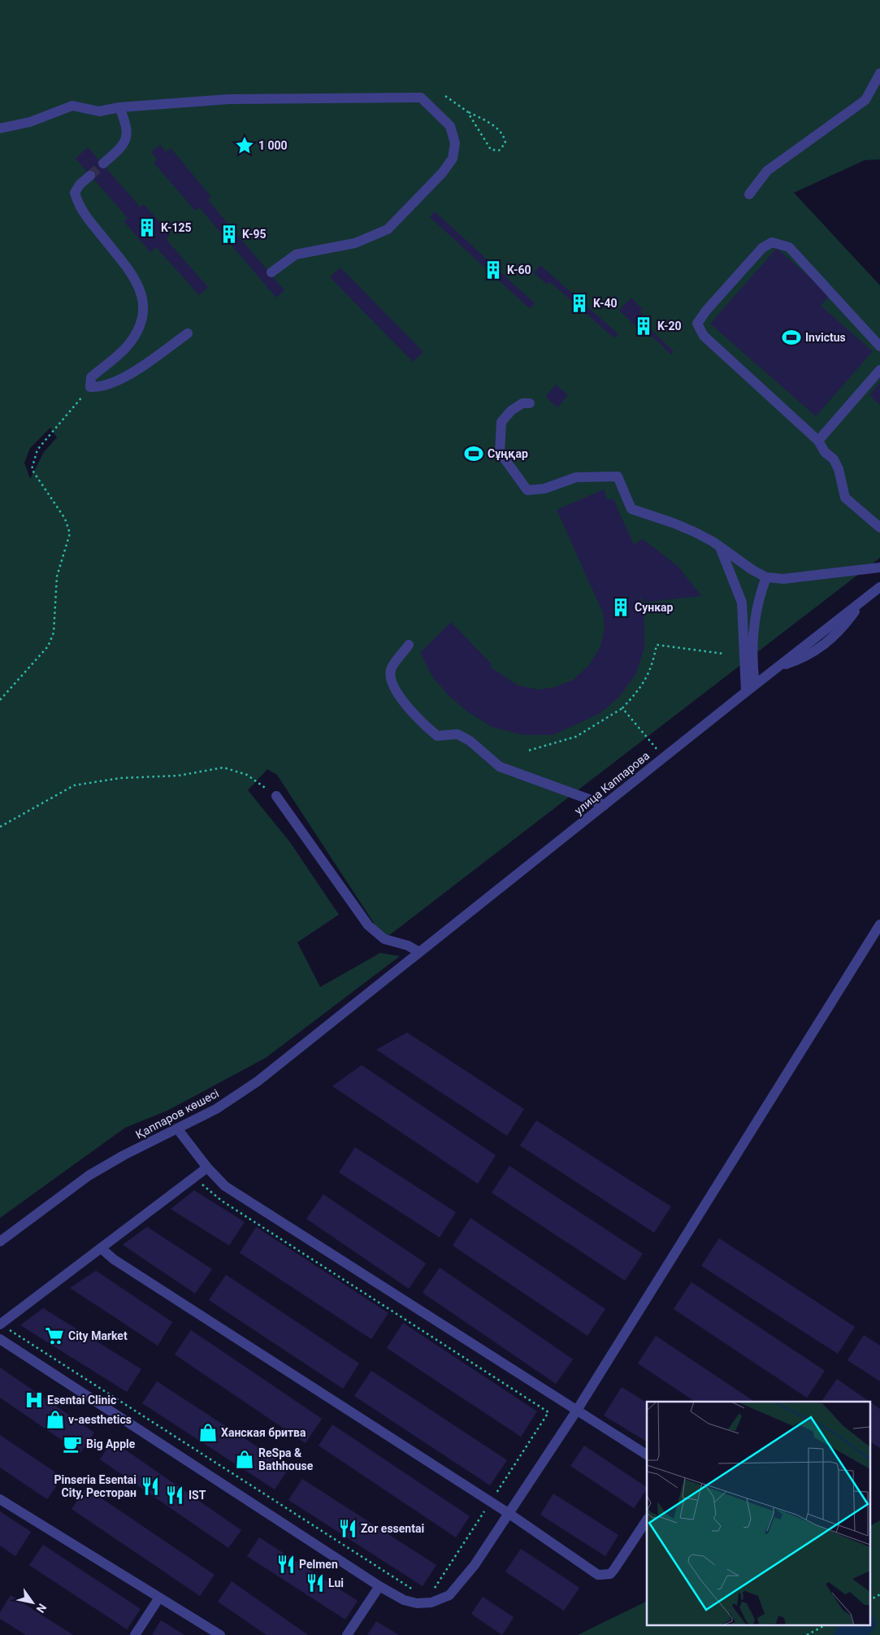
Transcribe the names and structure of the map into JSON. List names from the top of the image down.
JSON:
{
  "streets": {
    "street": ["улица Каппарова", "Қаппаров көшесі"]
  },
  "crossings": [
    ["улица Каппарова", "Қаппаров көшесі"]
  ],
  "places": {
    "place": ["1 000"],
    "building": [
      "K-125",
      "K-95",
      "K-60",
      "K-40",
      "K-20",
      "Сункар"
    ],
    "sports": ["Invictus", "Сұңқар"],
    "supermarket": ["City Market"],
    "hospital": ["Esentai Clinic"],
    "shop": ["v-aesthetics", "Ханская бритва", "ReSpa & Bathhouse"],
    "cafe": ["Big Apple"],
    "restaurant": [
      "Pinseria Esentai City, Ресторан",
      "IST",
      "Zor essentai",
      "Pelmen",
      "Lui"
    ]
  },
  "north": "bottom right"
}
